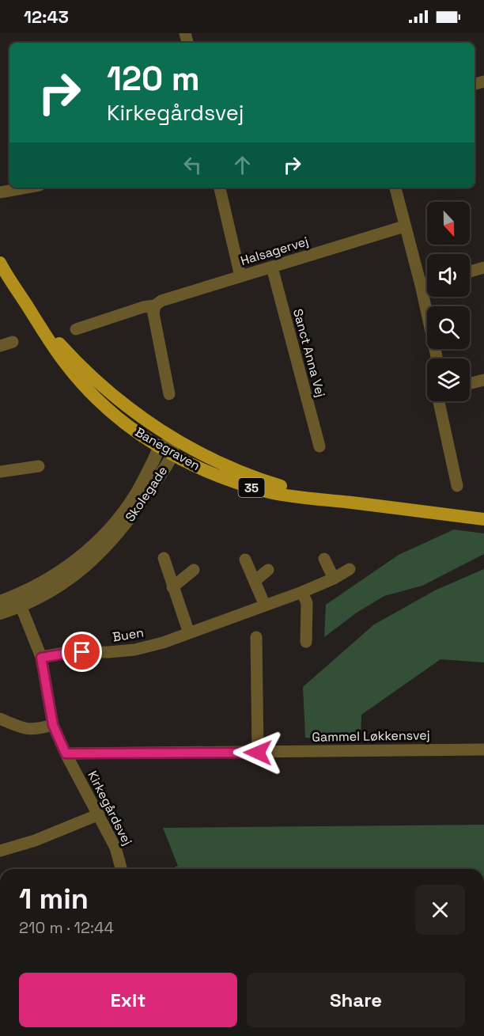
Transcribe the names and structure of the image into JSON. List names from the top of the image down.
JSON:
{
  "streets": {
    "main road": ["Banegraven", "35"],
    "street": [
      "Halsagervej",
      "Sanct Anna Vej",
      "Skolegade",
      "Buen",
      "Gammel Løkkensvej",
      "Kirkegårdsvej"
    ]
  },
  "crossings": [
    ["Halsagervej", "Sanct Anna Vej"],
    ["Banegraven", "Skolegade"],
    ["Skolegade", "Kirkegårdsvej"],
    ["Buen", "Kirkegårdsvej"],
    ["Gammel Løkkensvej", "Kirkegårdsvej"]
  ],
  "north": "bottom",
  "page": {
    "status": "12:43",
    "turn": ["120 m", "Kirkegårdsvej"],
    "heading": ["1 min", "210 m · 12:44"],
    "buttons": ["Exit", "Share"]
  }
}
